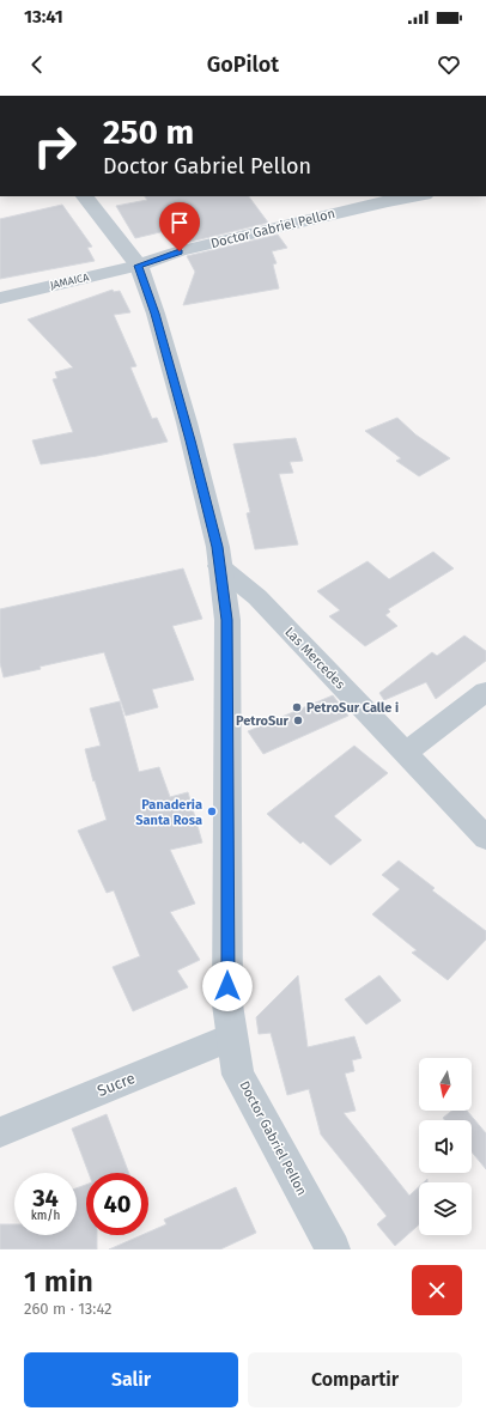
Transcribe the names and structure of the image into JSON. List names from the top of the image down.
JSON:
{
  "streets": {
    "street": [
      "Doctor Gabriel Pellon",
      "JAMAICA",
      "Las Mercedes",
      "Sucre"
    ]
  },
  "crossings": [
    ["Doctor Gabriel Pellon", "JAMAICA"],
    ["Doctor Gabriel Pellon", "Las Mercedes"],
    ["Doctor Gabriel Pellon", "Sucre"]
  ],
  "places": ["PetroSur Calle i", "PetroSur", "Panaderia Santa Rosa"],
  "north": "bottom",
  "page": {
    "status": "13:41",
    "header": "GoPilot",
    "turn": ["250 m", "Doctor Gabriel Pellon"],
    "speed": "34 km/h",
    "limit": "40",
    "heading": ["1 min", "260 m · 13:42"],
    "buttons": ["Salir", "Compartir"]
  }
}
